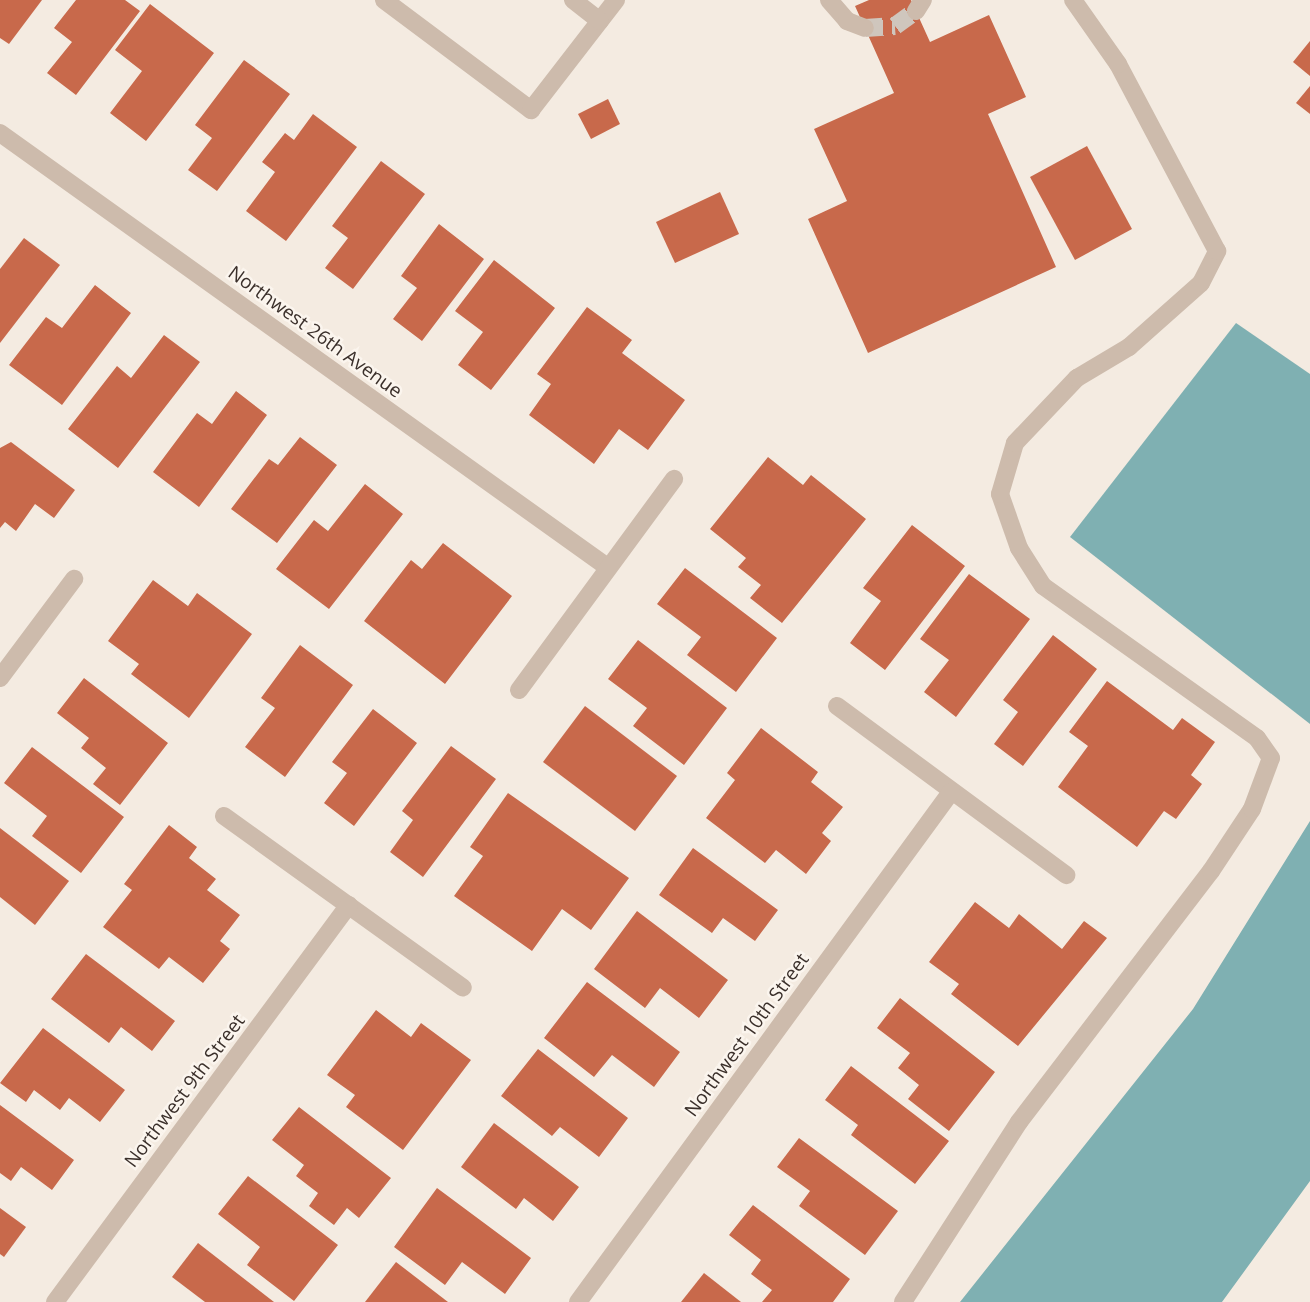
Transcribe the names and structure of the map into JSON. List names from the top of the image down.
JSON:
{
  "streets": {
    "street": ["Northwest 26th Avenue", "Northwest 10th Street", "Northwest 9th Street"]
  }
}
